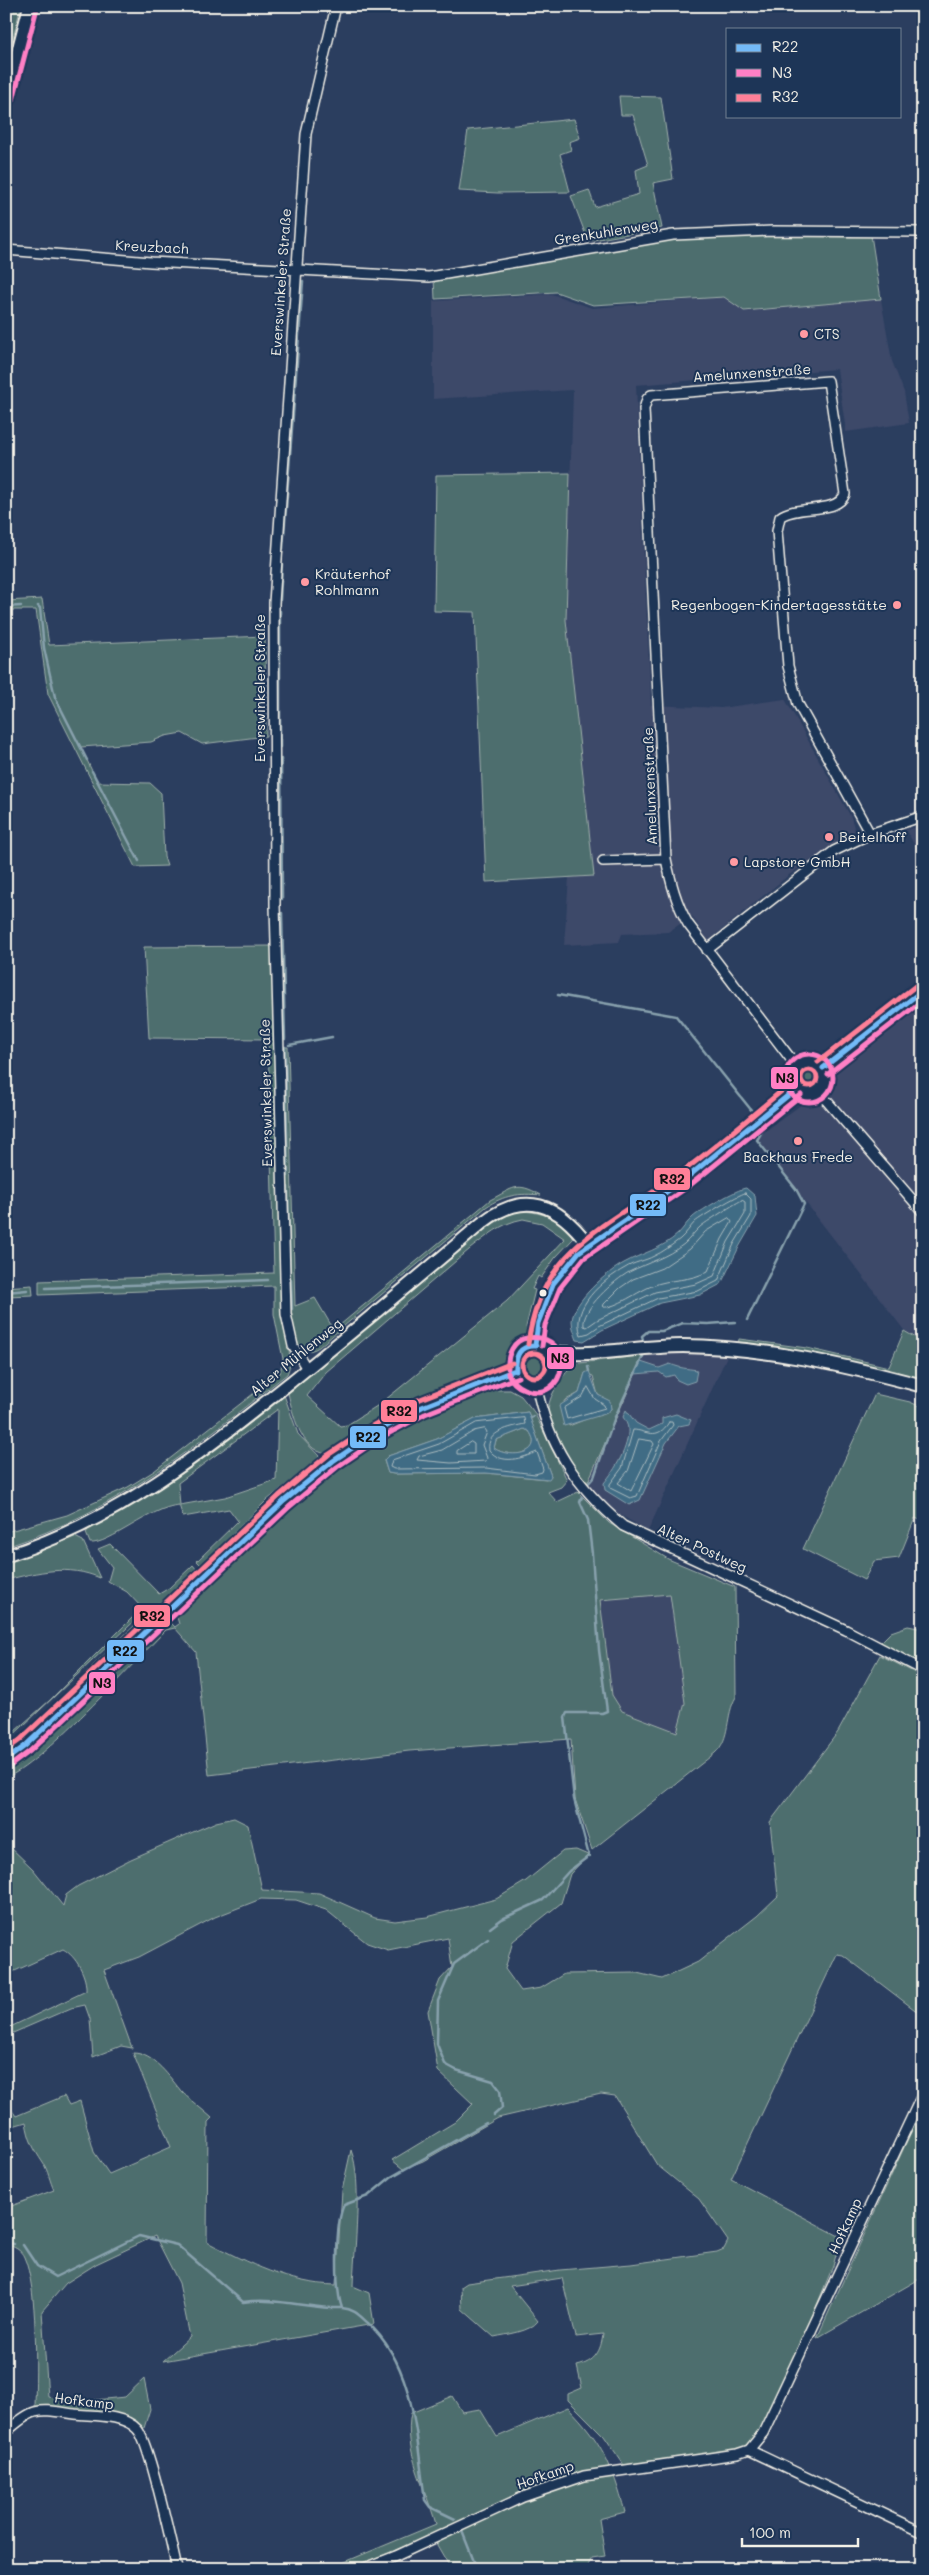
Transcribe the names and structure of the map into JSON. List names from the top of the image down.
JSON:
{
  "streets": {
    "street": [
      "Grenkuhlenweg",
      "Kreuzbach",
      "Everswinkeler Straße",
      "Amelunxenstraße",
      "Alter Mühlenweg",
      "Alter Postweg",
      "Hofkamp"
    ]
  },
  "crossings": [
    ["Grenkuhlenweg", "Kreuzbach"],
    ["Grenkuhlenweg", "Everswinkeler Straße"],
    ["Kreuzbach", "Everswinkeler Straße"],
    ["Everswinkeler Straße", "Alter Mühlenweg"]
  ],
  "places": [
    "CTS",
    "Kräuterhof Rohlmann",
    "Regenbogen-Kindertagesstätte",
    "Beitelhoff",
    "Lapstore GmbH",
    "Backhaus Frede"
  ],
  "lines": ["transit line N3", "transit line R32", "transit line R22"],
  "legend": ["R22", "N3", "R32"],
  "scale_bar": "100 m"
}
